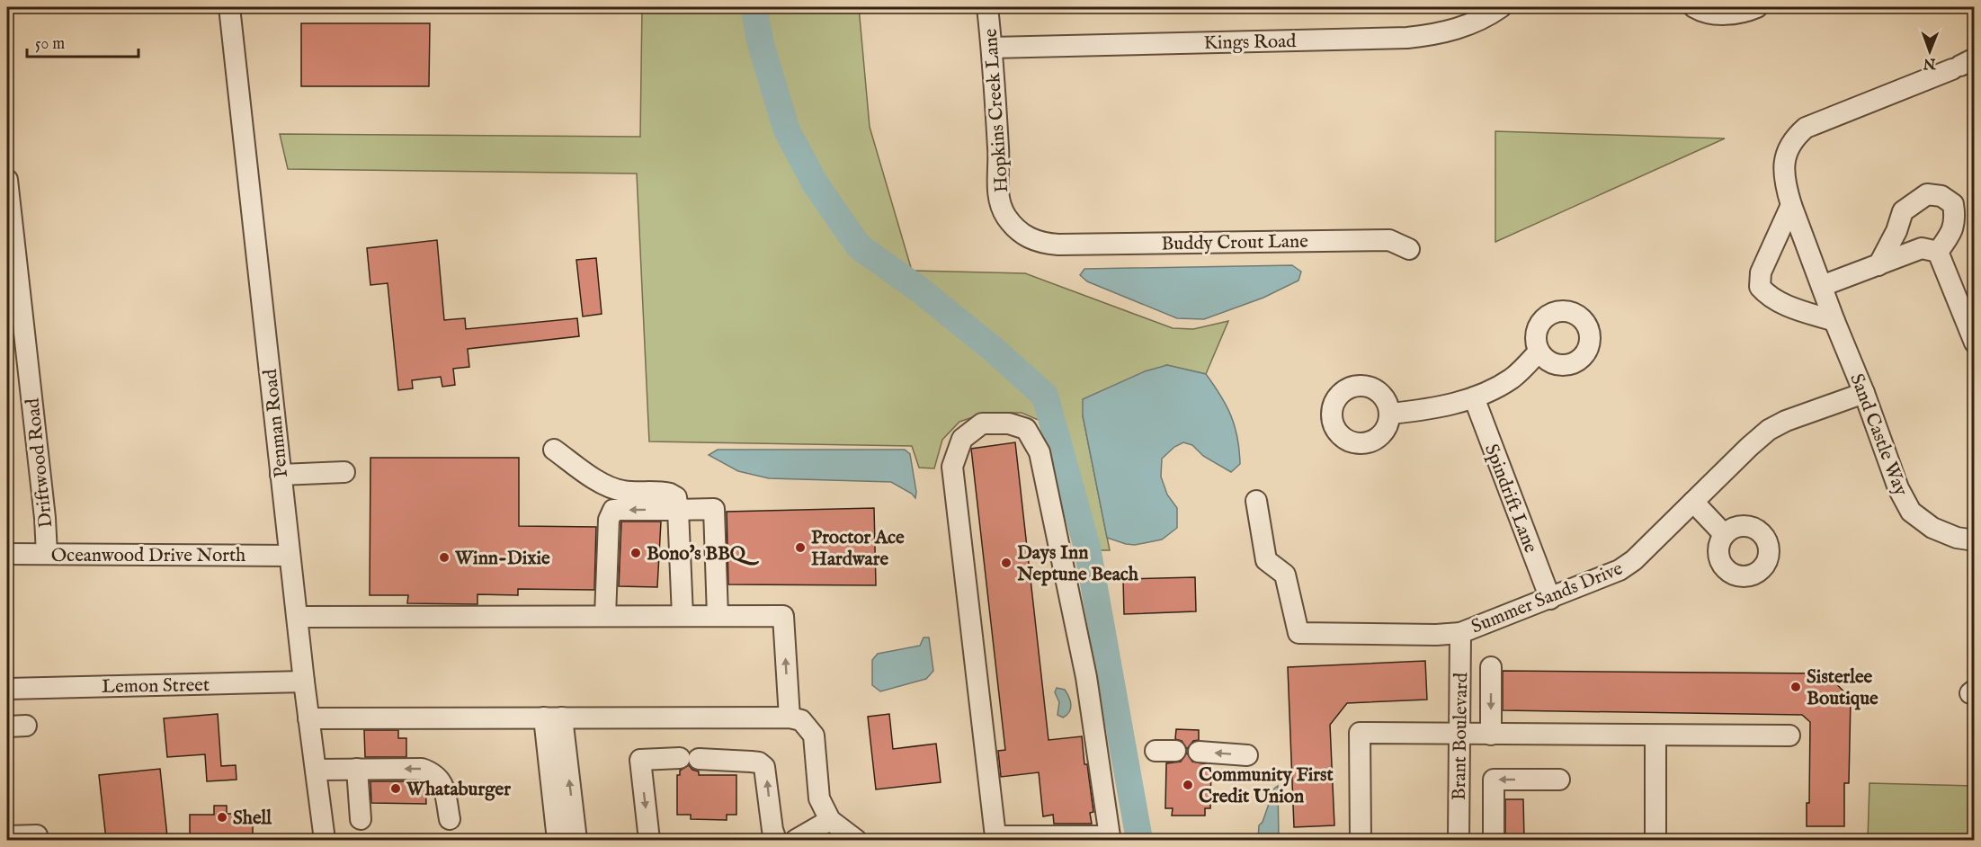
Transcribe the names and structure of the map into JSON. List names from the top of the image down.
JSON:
{
  "streets": {
    "street": [
      "Kings Road",
      "Hopkins Creek Lane",
      "Buddy Crout Lane",
      "Penman Road",
      "Sand Castle Way",
      "Driftwood Road",
      "Spindrift Lane",
      "Oceanwood Drive North",
      "Summer Sands Drive",
      "Lemon Street",
      "Brant Boulevard"
    ]
  },
  "crossings": [
    ["Kings Road", "Hopkins Creek Lane"],
    ["Hopkins Creek Lane", "Buddy Crout Lane"],
    ["Penman Road", "Oceanwood Drive North"],
    ["Penman Road", "Lemon Street"],
    ["Sand Castle Way", "Summer Sands Drive"],
    ["Driftwood Road", "Oceanwood Drive North"],
    ["Spindrift Lane", "Summer Sands Drive"],
    ["Summer Sands Drive", "Brant Boulevard"]
  ],
  "places": [
    "Proctor Ace Hardware",
    "Bono's BBQ",
    "Winn-Dixie",
    "Days Inn Neptune Beach",
    "Sisterlee Boutique",
    "Community First Credit Union",
    "Whataburger",
    "Shell"
  ],
  "scale_bar": "50 m",
  "north": "bottom"
}
